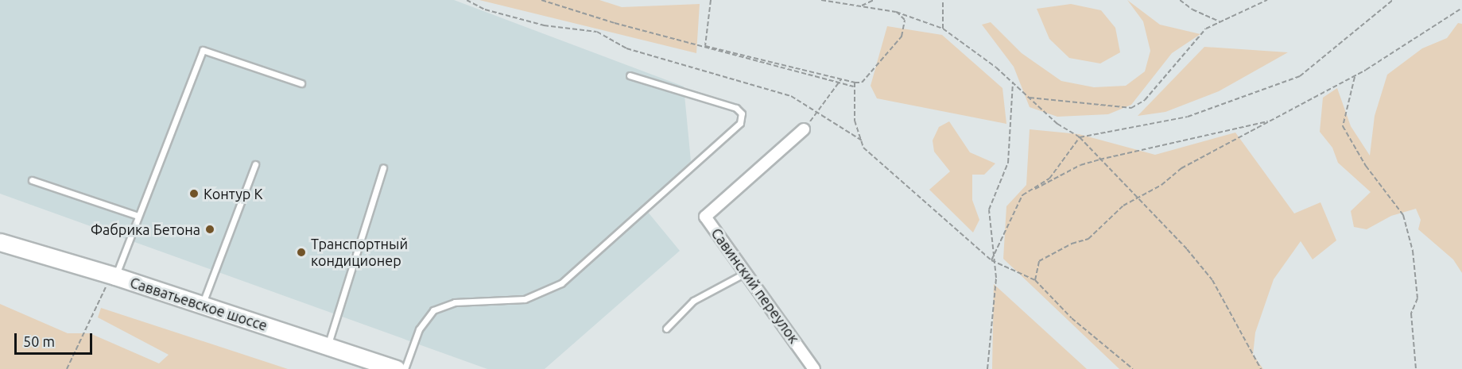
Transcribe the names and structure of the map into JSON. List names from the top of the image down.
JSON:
{
  "streets": {
    "main road": ["Савватьевское шоссе"],
    "street": ["Савинский переулок"]
  },
  "places": ["Контур К", "Фабрика Бетона", "Транспортный кондиционер"],
  "scale_bar": "50 m"
}
